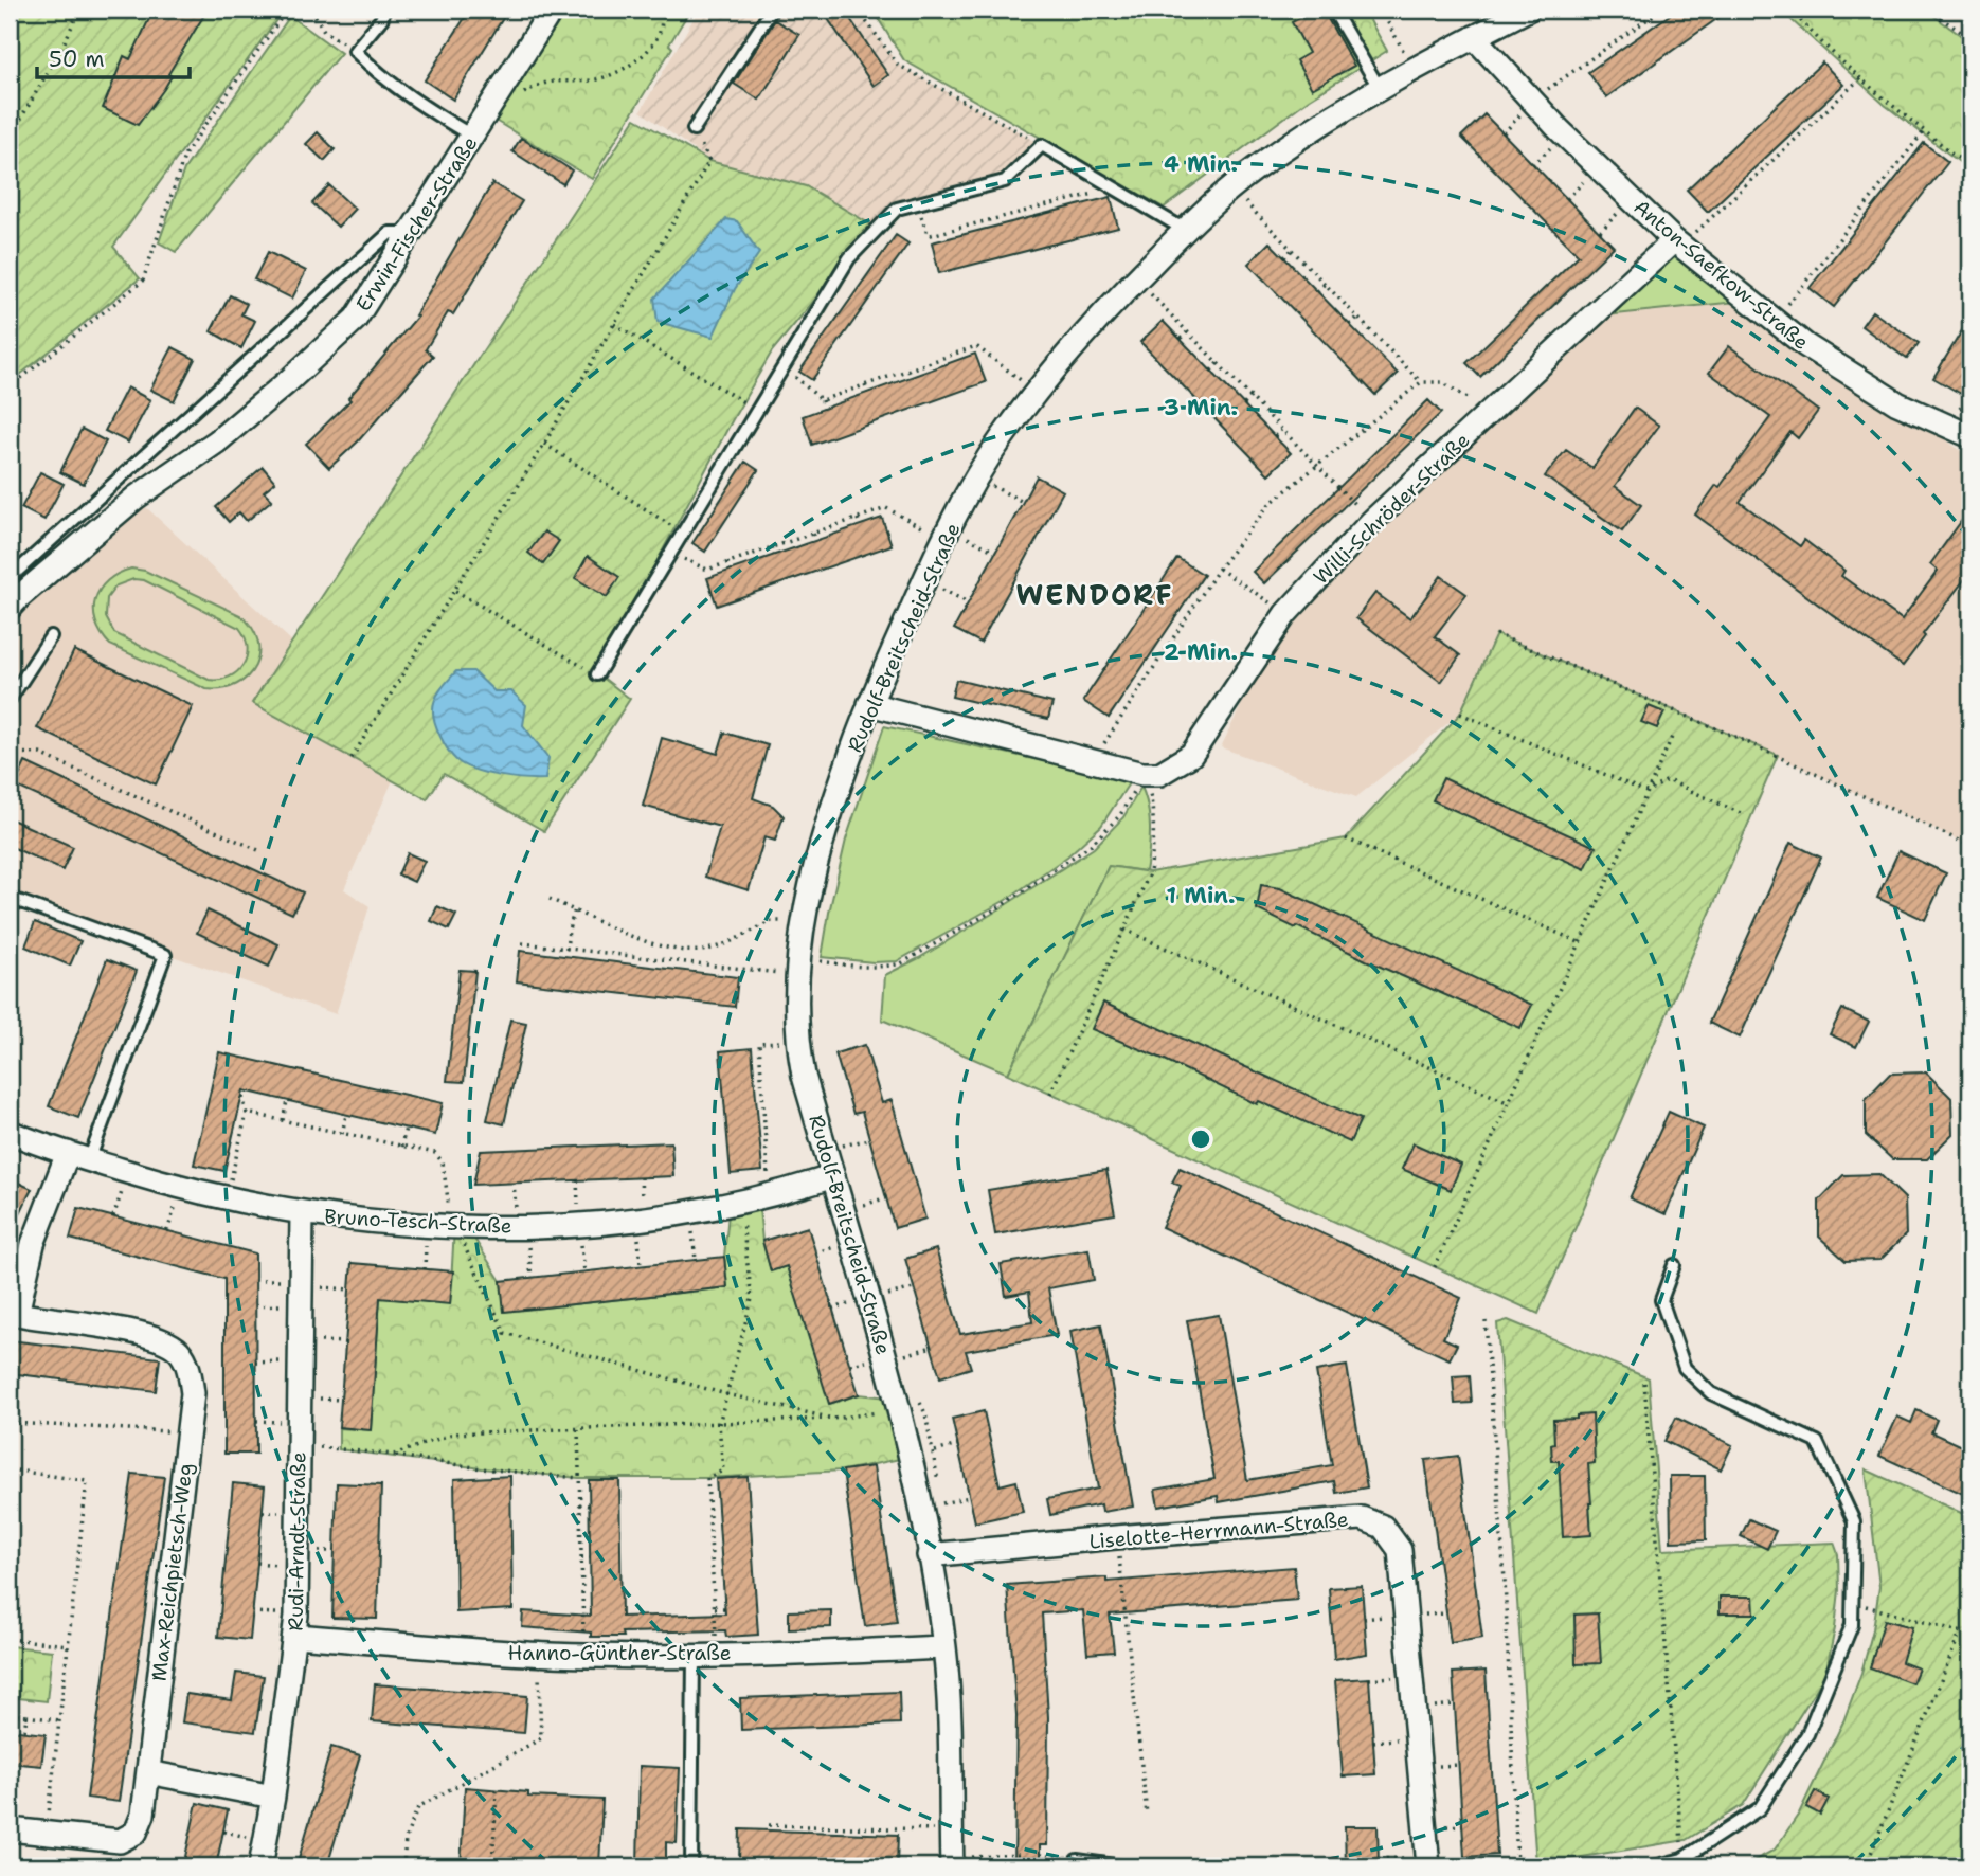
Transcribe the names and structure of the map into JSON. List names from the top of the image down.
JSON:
{
  "streets": {
    "street": [
      "Erwin-Fischer-Straße",
      "Anton-Saefkow-Straße",
      "Willi-Schröder-Straße",
      "Rudolf-Breitscheid-Straße",
      "Bruno-Tesch-Straße",
      "Liselotte-Herrmann-Straße",
      "Rudi-Arndt-Straße",
      "Max-Reichpietsch-Weg",
      "Hanno-Günther-Straße"
    ]
  },
  "crossings": [
    ["Anton-Saefkow-Straße", "Willi-Schröder-Straße"],
    ["Anton-Saefkow-Straße", "Rudolf-Breitscheid-Straße"],
    ["Rudolf-Breitscheid-Straße", "Bruno-Tesch-Straße"],
    ["Rudolf-Breitscheid-Straße", "Liselotte-Herrmann-Straße"],
    ["Rudolf-Breitscheid-Straße", "Hanno-Günther-Straße"],
    ["Bruno-Tesch-Straße", "Rudi-Arndt-Straße"],
    ["Rudi-Arndt-Straße", "Hanno-Günther-Straße"]
  ],
  "districts": ["WENDORF"],
  "scale_bar": "50 m",
  "rings": [
    "4 Min.",
    "3 Min.",
    "2 Min.",
    "1 Min."
  ]
}
